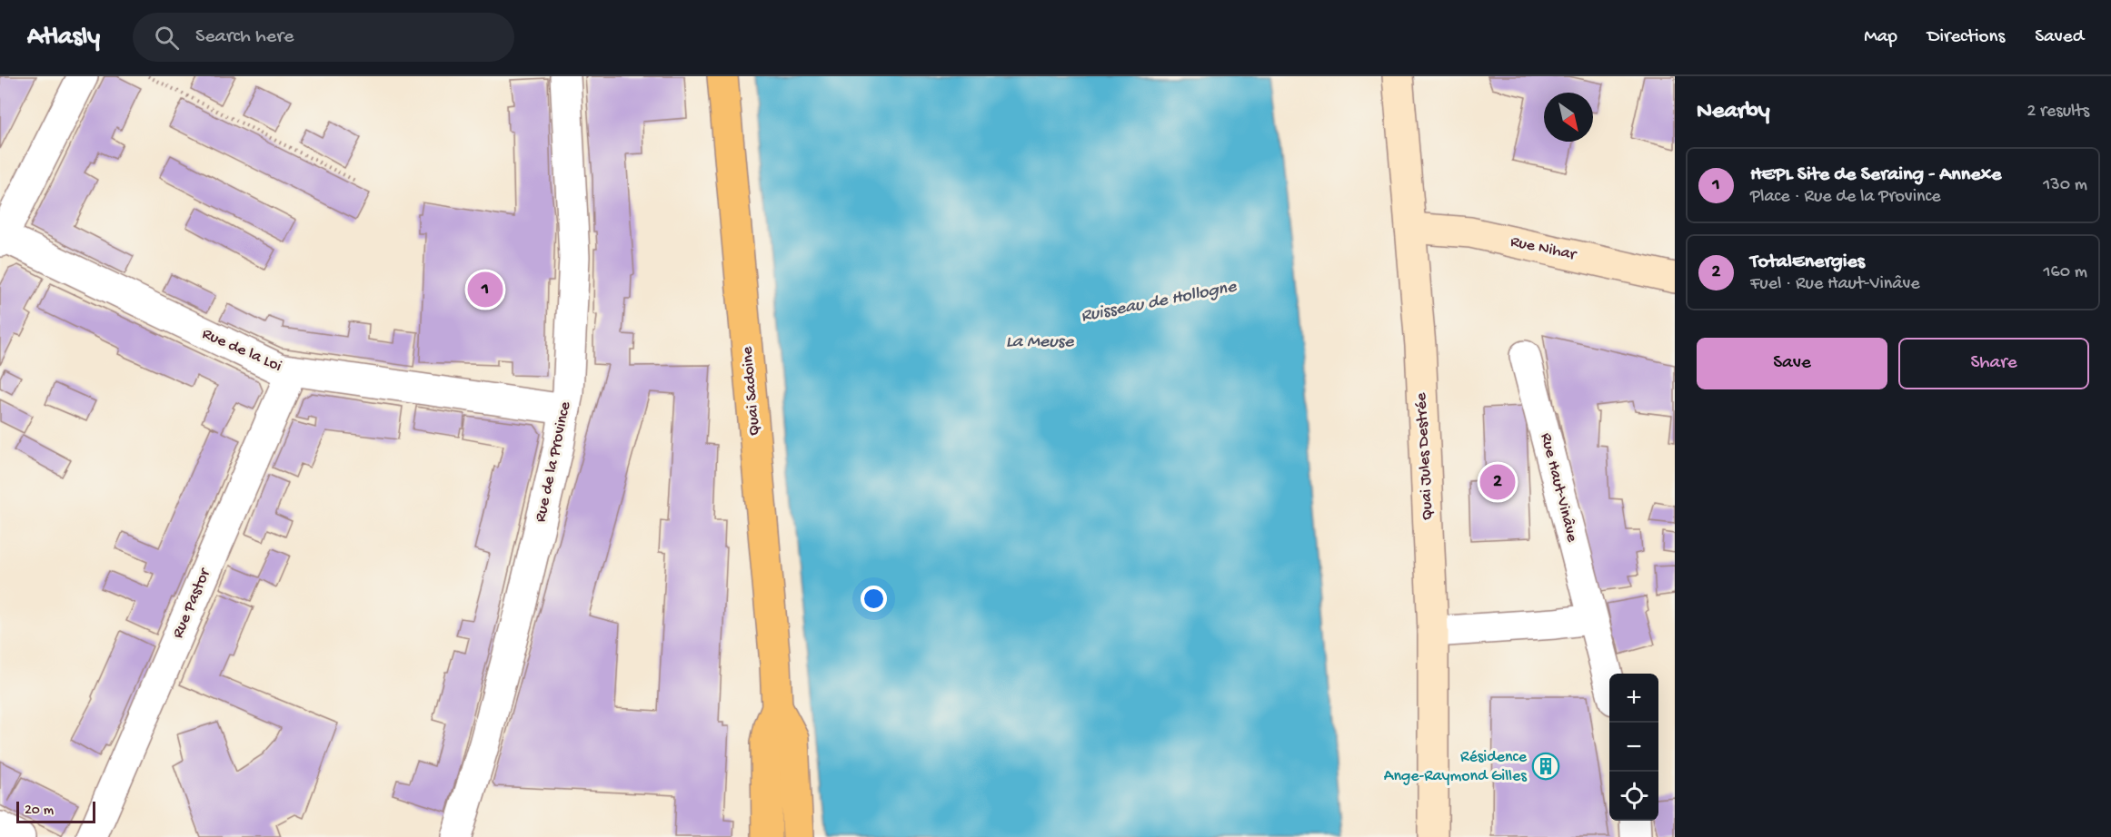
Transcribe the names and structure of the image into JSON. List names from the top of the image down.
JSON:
{
  "streets": {
    "main road": ["Rue Nihar", "Quai Sadoine", "Quai Jules Destrée"],
    "street": [
      "Rue de la Loi",
      "Rue de la Province",
      "Rue Haut-Vinâve",
      "Rue Pastor"
    ]
  },
  "crossings": [
    ["Rue Nihar", "Quai Jules Destrée"],
    ["Rue de la Loi", "Rue de la Province"],
    ["Rue de la Loi", "Rue Pastor"]
  ],
  "water": ["Ruisseau de Hollogne", "La Meuse"],
  "places": {
    "building": ["Résidence Ange-Raymond Gilles"]
  },
  "scale_bar": "20 m",
  "north": "bottom right",
  "page": {
    "header": "Atlasly",
    "search": "Search here",
    "nav": ["Map", "Directions", "Saved"],
    "heading": ["Nearby", "2 results"],
    "list": [
      {
        "mark": "1",
        "name": "HEPL Site de Seraing - Annexe",
        "note": "Place · Rue de la Province",
        "value": "130 m"
      },
      {
        "mark": "2",
        "name": "TotalEnergies",
        "note": "Fuel · Rue Haut-Vinâve",
        "value": "160 m"
      }
    ],
    "pins": ["1", "2"],
    "buttons": ["Save", "Share"],
    "map_buttons": ["+", "−"],
    "scale": "20 m"
  }
}
